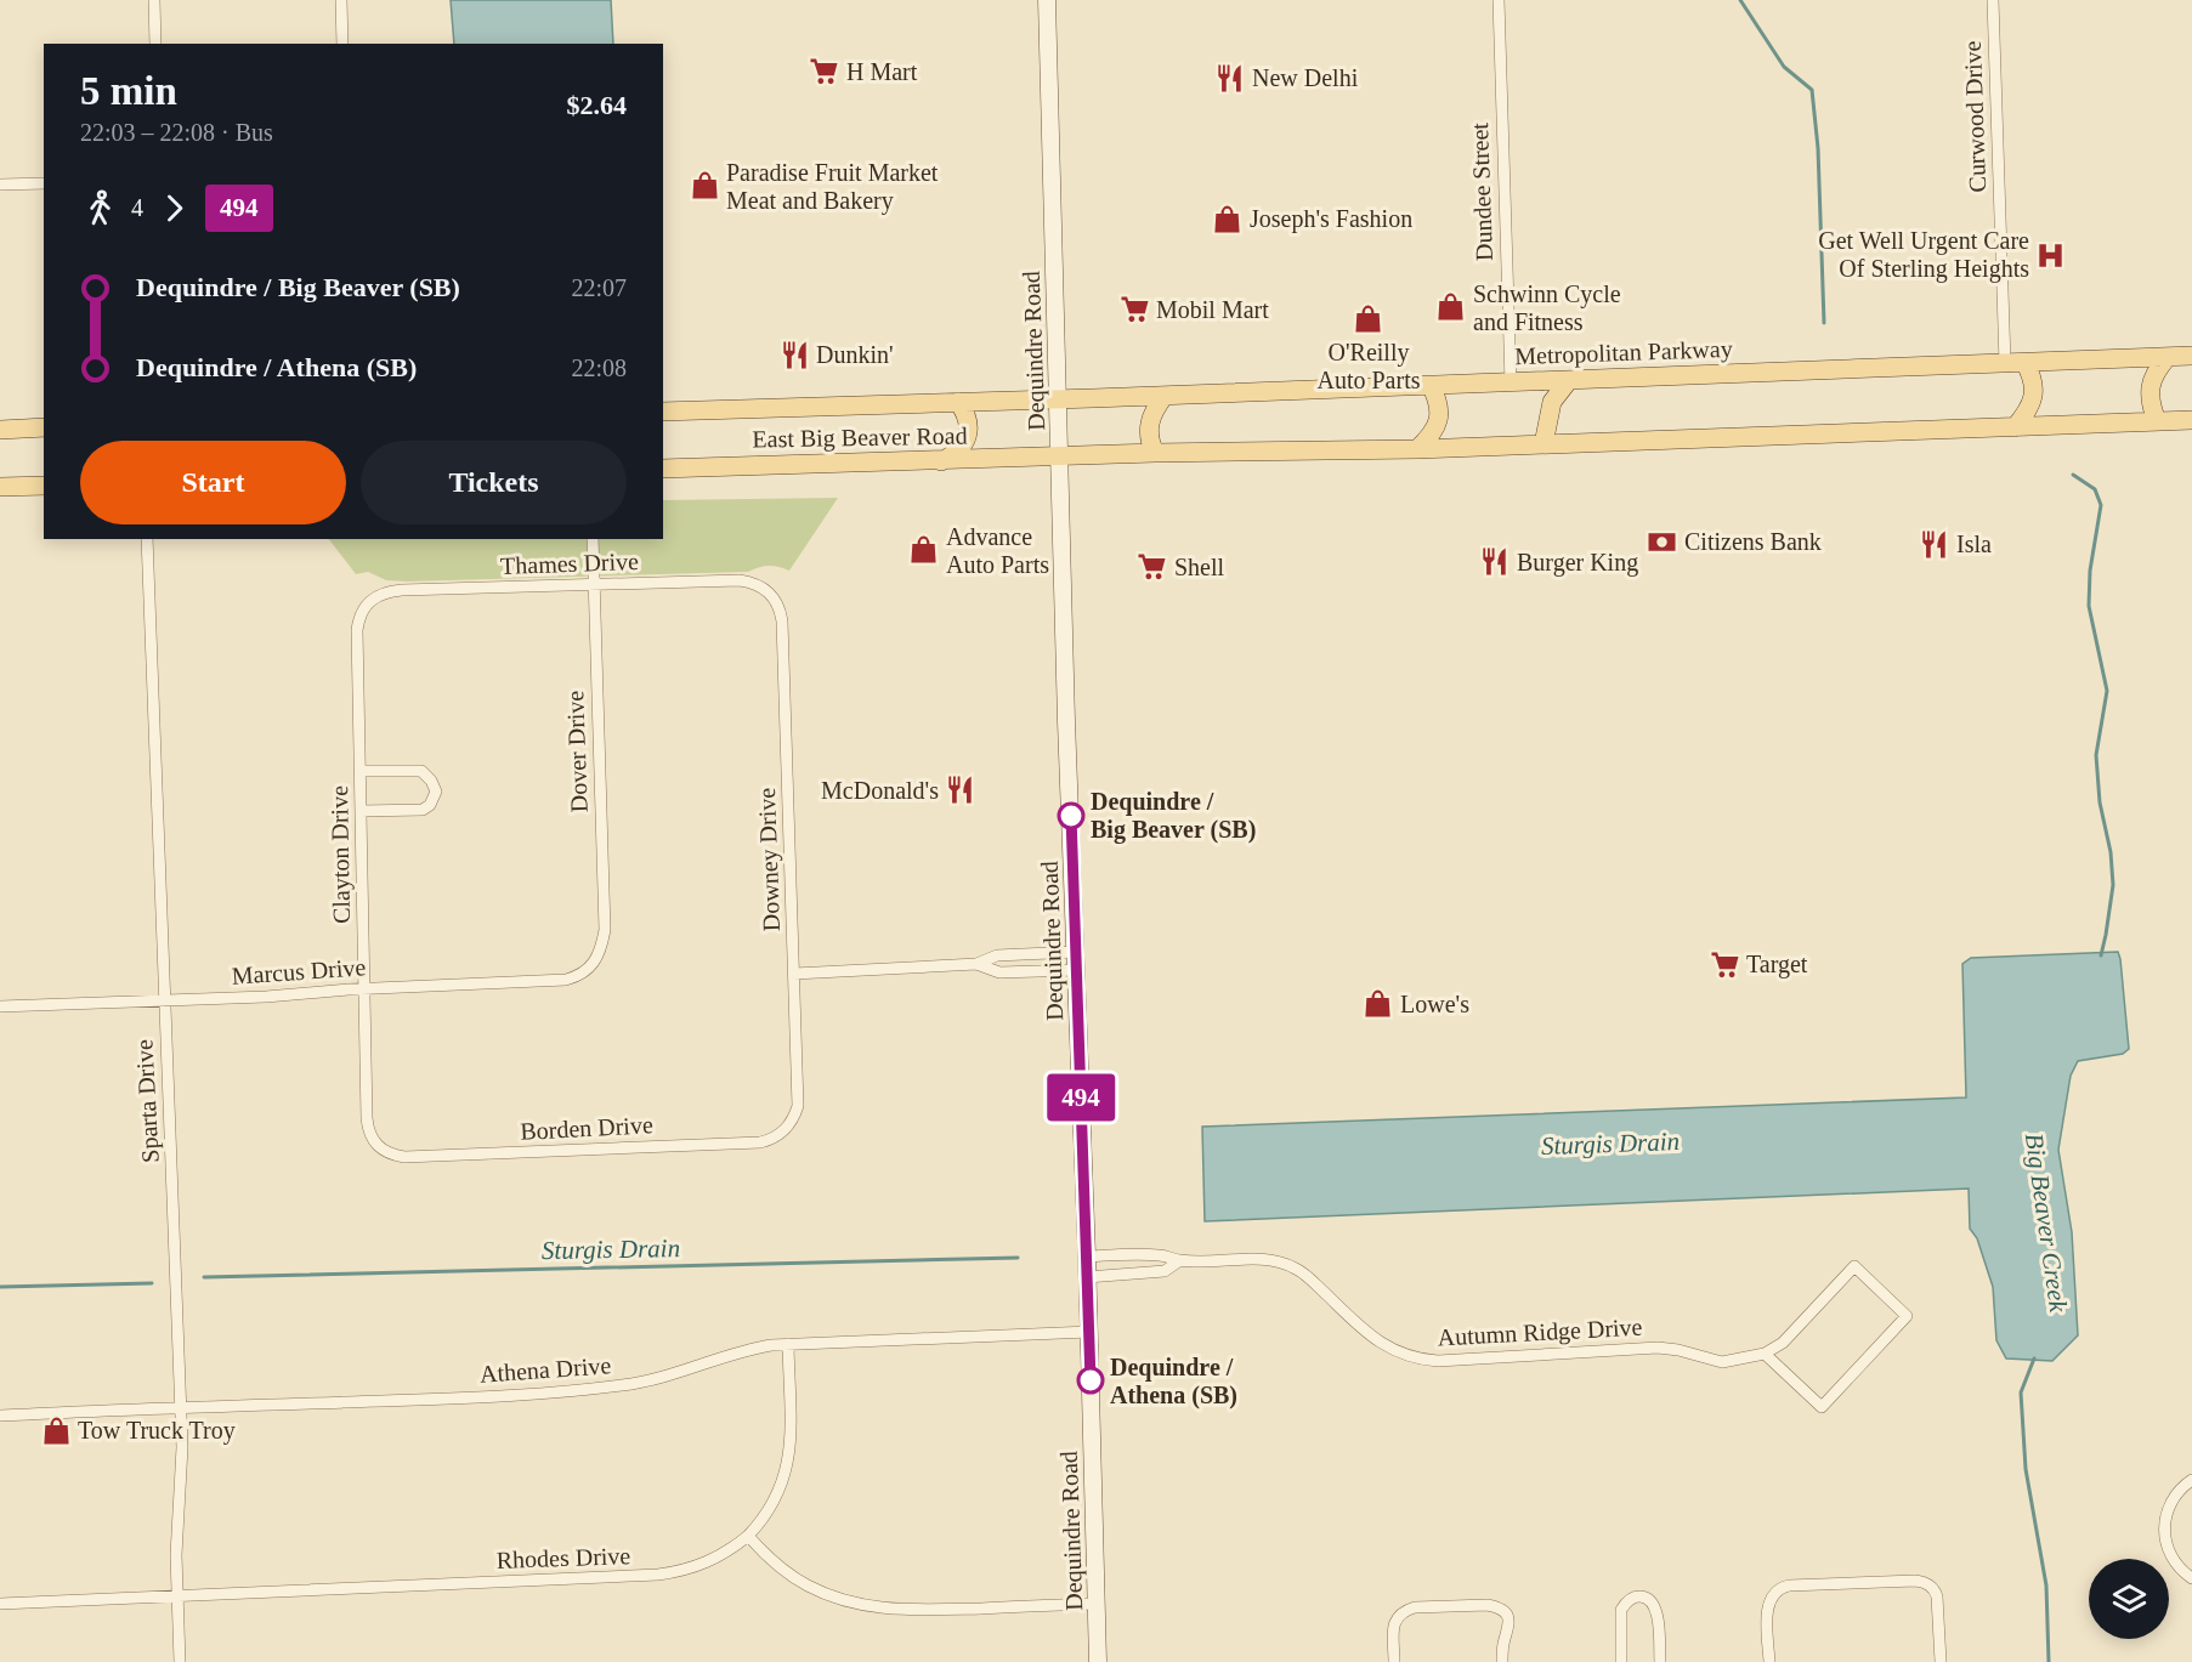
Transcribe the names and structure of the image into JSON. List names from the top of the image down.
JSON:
{
  "streets": {
    "main road": ["Dequindre Road", "Metropolitan Parkway", "East Big Beaver Road"],
    "street": [
      "Curwood Drive",
      "Dundee Street",
      "Thames Drive",
      "Dover Drive",
      "Clayton Drive",
      "Downey Drive",
      "Marcus Drive",
      "Sparta Drive",
      "Borden Drive",
      "Autumn Ridge Drive",
      "Athena Drive",
      "Rhodes Drive"
    ]
  },
  "crossings": [
    ["Curwood Drive", "Metropolitan Parkway"],
    ["Dundee Street", "Metropolitan Parkway"],
    ["Dequindre Road", "Metropolitan Parkway"],
    ["Dequindre Road", "East Big Beaver Road"],
    ["Dequindre Road", "Autumn Ridge Drive"],
    ["Dequindre Road", "Athena Drive"],
    ["Metropolitan Parkway", "East Big Beaver Road"],
    ["Thames Drive", "Dover Drive"],
    ["Thames Drive", "Clayton Drive"],
    ["Thames Drive", "Downey Drive"],
    ["Dover Drive", "Marcus Drive"],
    ["Clayton Drive", "Marcus Drive"],
    ["Clayton Drive", "Borden Drive"],
    ["Downey Drive", "Borden Drive"],
    ["Marcus Drive", "Sparta Drive"],
    ["Sparta Drive", "Athena Drive"],
    ["Sparta Drive", "Rhodes Drive"],
    ["Athena Drive", "Rhodes Drive"]
  ],
  "water": ["Sturgis Drain", "Big Beaver Creek"],
  "places": {
    "supermarket": [
      "H Mart",
      "Mobil Mart",
      "Shell",
      "Target"
    ],
    "restaurant": [
      "New Delhi",
      "Dunkin'",
      "Isla",
      "Burger King",
      "McDonald's"
    ],
    "shop": [
      "Paradise Fruit Market Meat and Bakery",
      "Joseph's Fashion",
      "Schwinn Cycle and Fitness",
      "O'Reilly Auto Parts",
      "Advance Auto Parts",
      "Lowe's",
      "Tow Truck Troy"
    ],
    "hospital": ["Get Well Urgent Care Of Sterling Heights"],
    "bank": ["Citizens Bank"],
    "other": ["Dequindre / Big Beaver (SB)", "Dequindre / Athena (SB)"]
  },
  "lines": ["bus line 494"],
  "page": {
    "on_map": "494",
    "heading": ["5 min", "22:03 – 22:08 · Bus", "$2.64"],
    "legs": ["4", "494"],
    "list": [
      {
        "name": "Dequindre / Big Beaver (SB)",
        "value": "22:07"
      },
      {
        "name": "Dequindre / Athena (SB)",
        "value": "22:08"
      }
    ],
    "buttons": ["Start", "Tickets"]
  }
}
